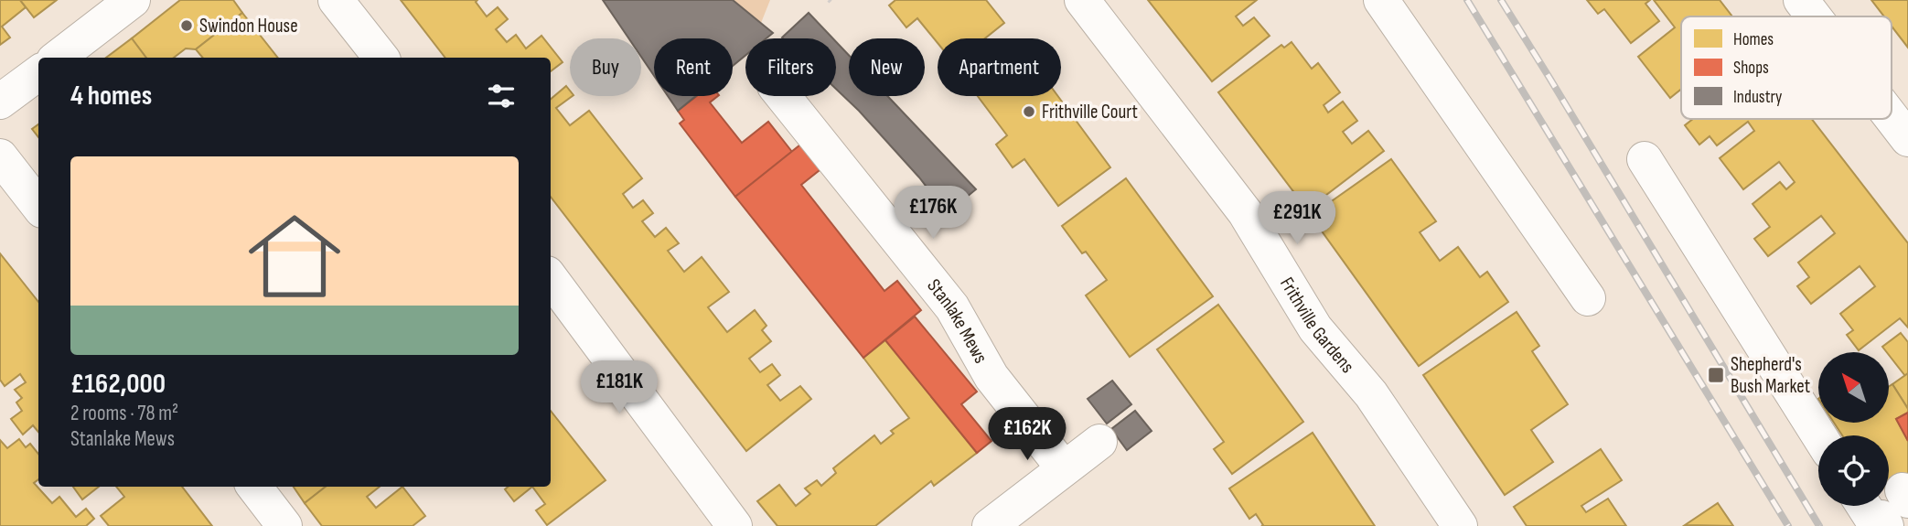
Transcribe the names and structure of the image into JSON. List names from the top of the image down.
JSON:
{
  "streets": {
    "street": ["Stanlake Mews", "Frithville Gardens"]
  },
  "places": {
    "other": ["Swindon House", "Frithville Court"],
    "transit": ["Shepherd's Bush Market"]
  },
  "legend": ["Homes", "Shops", "Industry"],
  "north": "top left",
  "page": {
    "chip": [
      "Buy",
      "Rent",
      "Filters",
      "New",
      "Apartment"
    ],
    "heading": "4 homes",
    "list": [
      {
        "name": "£162,000",
        "note": "2 rooms · 78 m² · Stanlake Mews"
      }
    ],
    "price": [
      "£176K",
      "£291K",
      "£181K",
      "£162K"
    ]
  }
}
